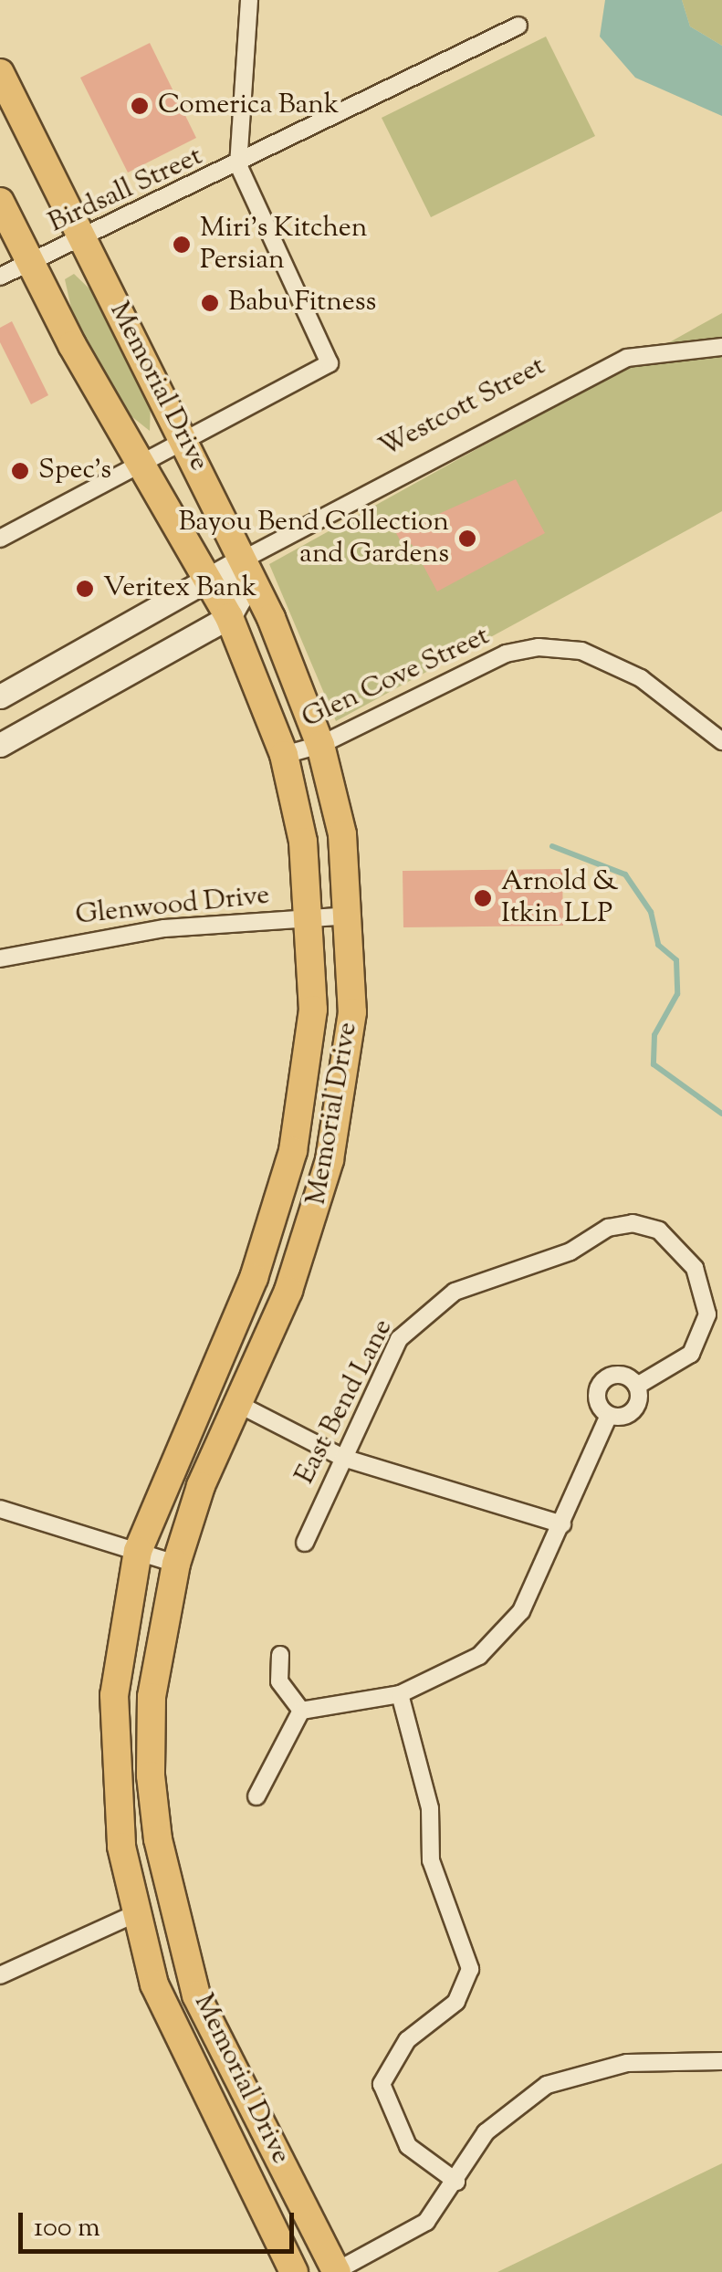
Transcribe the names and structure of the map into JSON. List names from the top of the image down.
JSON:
{
  "streets": {
    "main road": ["Memorial Drive", "Westcott Street"],
    "street": [
      "Birdsall Street",
      "Glen Cove Street",
      "Glenwood Drive",
      "East Bend Lane"
    ]
  },
  "crossings": [
    ["Birdsall Street", "Memorial Drive"],
    ["Memorial Drive", "Westcott Street"],
    ["Memorial Drive", "Glen Cove Street"],
    ["Memorial Drive", "Glenwood Drive"]
  ],
  "places": [
    "Comerica Bank",
    "Miri's Kitchen Persian",
    "Babu Fitness",
    "Spec's",
    "Bayou Bend Collection and Gardens",
    "Veritex Bank",
    "Arnold & Itkin LLP"
  ],
  "scale_bar": "100 m"
}
